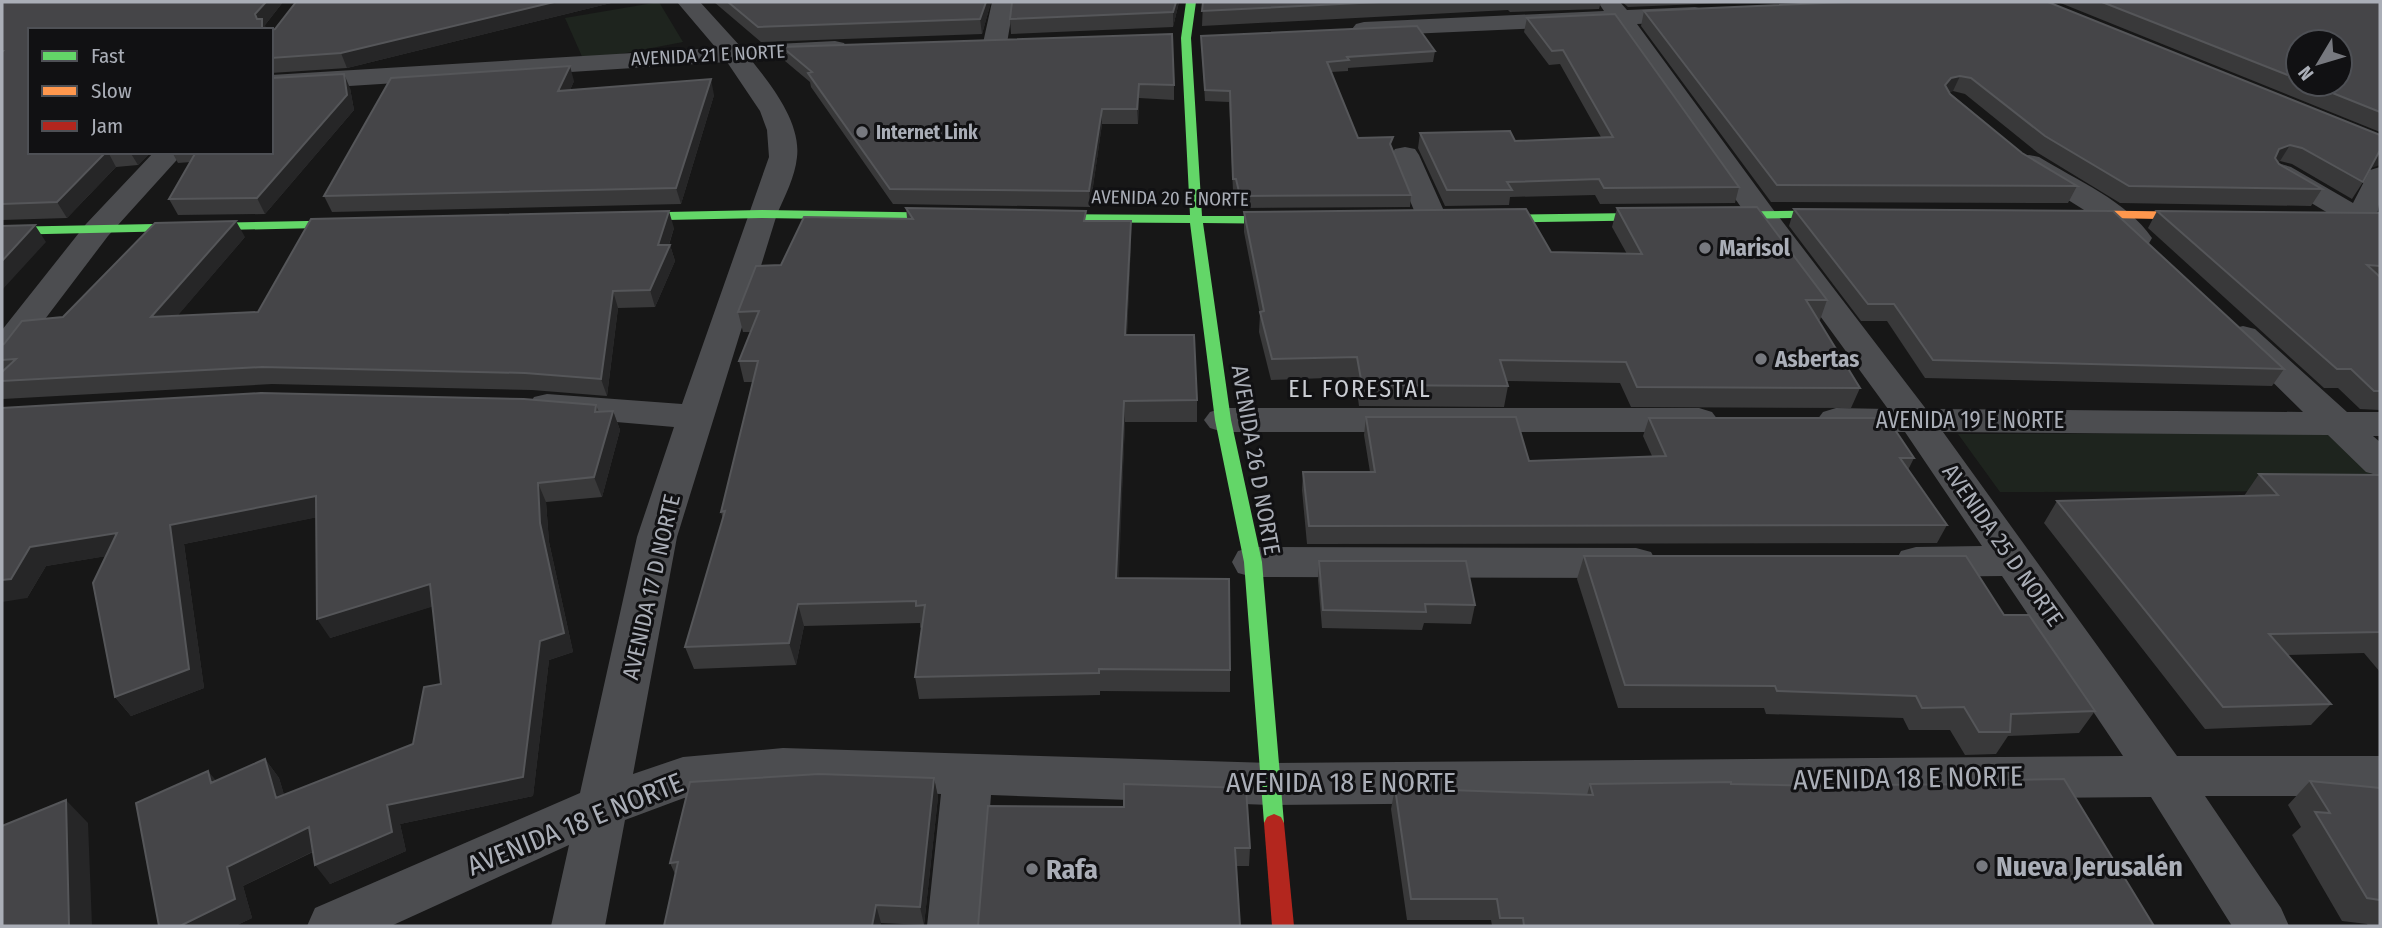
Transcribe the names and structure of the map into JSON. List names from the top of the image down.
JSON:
{
  "streets": {
    "street": [
      "AVENIDA 21 E NORTE",
      "AVENIDA 20 E NORTE",
      "AVENIDA 19 E NORTE",
      "AVENIDA 26 D NORTE",
      "AVENIDA 25 D NORTE",
      "AVENIDA 17 D NORTE",
      "AVENIDA 18 E NORTE"
    ]
  },
  "crossings": [
    ["AVENIDA 21 E NORTE", "AVENIDA 17 D NORTE"],
    ["AVENIDA 20 E NORTE", "AVENIDA 26 D NORTE"],
    ["AVENIDA 19 E NORTE", "AVENIDA 25 D NORTE"],
    ["AVENIDA 26 D NORTE", "AVENIDA 18 E NORTE"],
    ["AVENIDA 25 D NORTE", "AVENIDA 18 E NORTE"],
    ["AVENIDA 17 D NORTE", "AVENIDA 18 E NORTE"]
  ],
  "districts": ["EL FORESTAL"],
  "places": [
    "Internet Link",
    "Marisol",
    "Asbertas",
    "Nueva Jerusalén",
    "Rafa"
  ],
  "legend": ["Fast", "Slow", "Jam"],
  "north": "bottom left"
}
